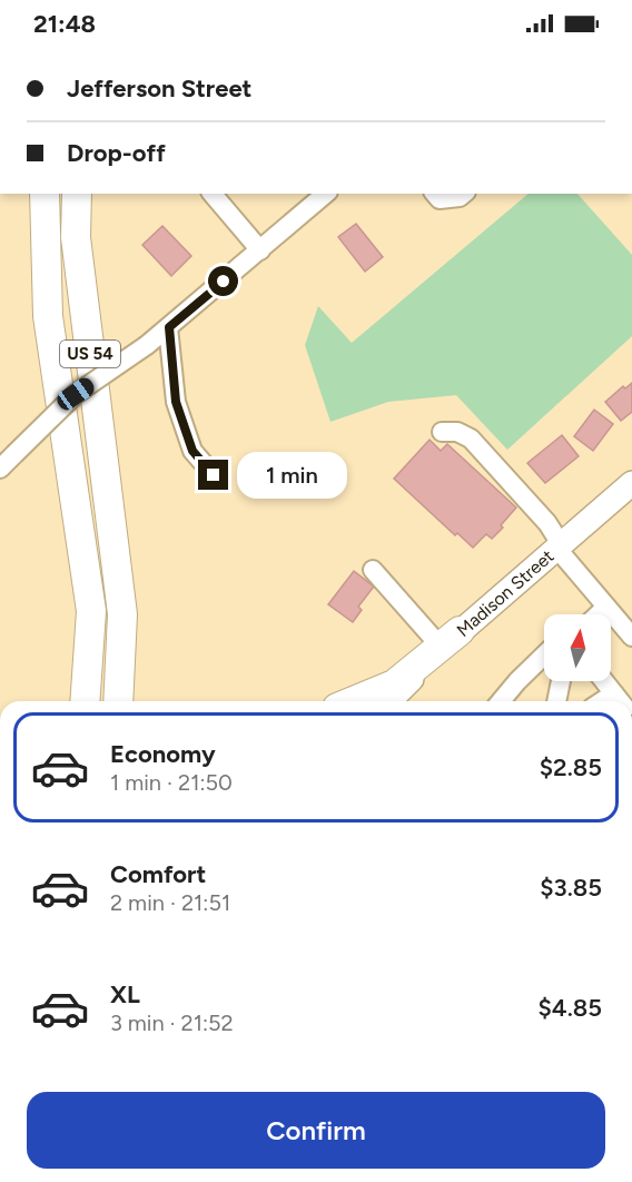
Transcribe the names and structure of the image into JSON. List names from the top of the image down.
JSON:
{
  "streets": {
    "highway": ["US 54"],
    "main road": ["Madison Street"]
  },
  "north": "top",
  "page": {
    "status": "21:48",
    "banner": ["Jefferson Street", "Drop-off"],
    "bubble": "1 min",
    "list": [
      {
        "name": "Economy",
        "note": "1 min · 21:50",
        "value": "$2.85"
      },
      {
        "name": "Comfort",
        "note": "2 min · 21:51",
        "value": "$3.85"
      },
      {
        "name": "XL",
        "note": "3 min · 21:52",
        "value": "$4.85"
      }
    ],
    "buttons": "Confirm"
  }
}
